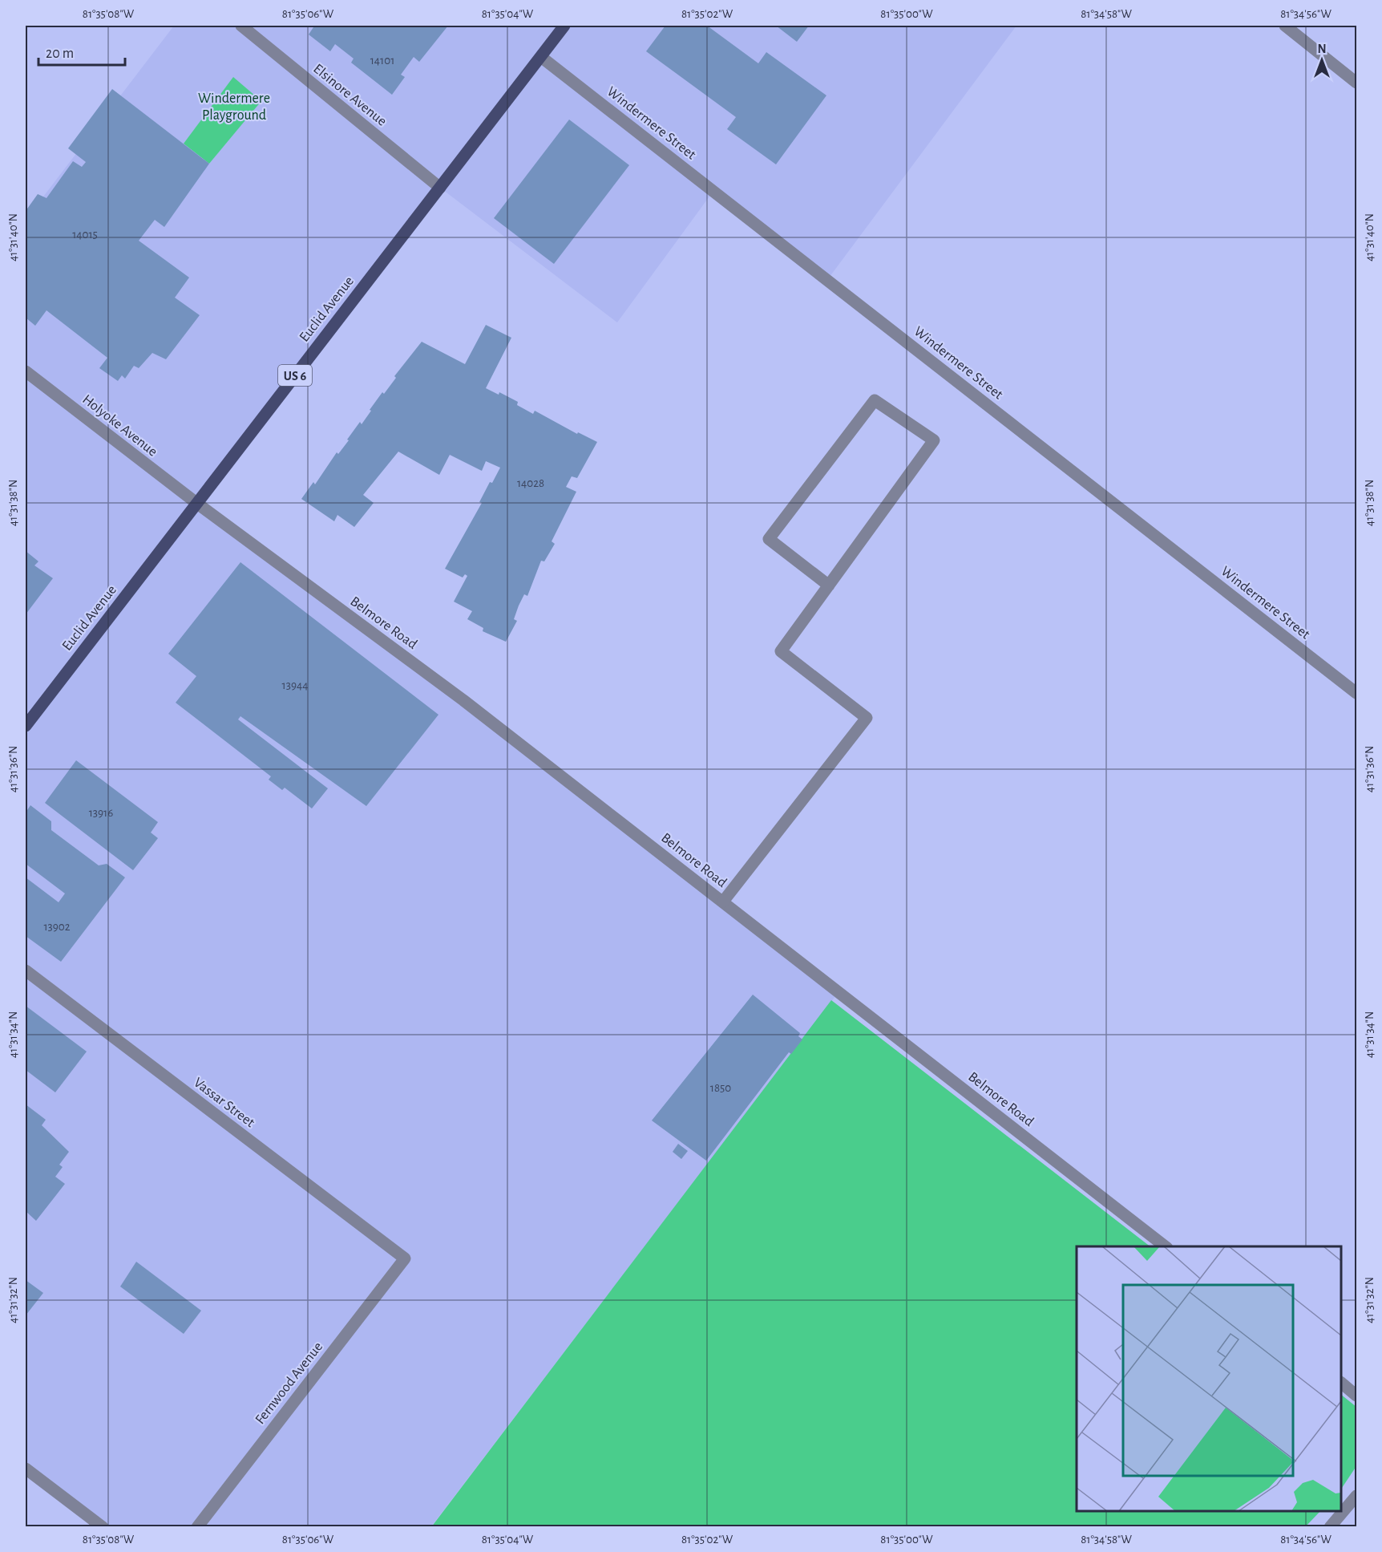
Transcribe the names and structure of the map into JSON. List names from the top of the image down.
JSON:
{
  "streets": {
    "main road": ["Euclid Avenue", "US 6"],
    "street": [
      "Elsinore Avenue",
      "Windermere Street",
      "Holyoke Avenue",
      "Belmore Road",
      "Vassar Street",
      "Fernwood Avenue"
    ]
  },
  "crossings": [
    ["Elsinore Avenue", "Euclid Avenue"],
    ["Windermere Street", "Euclid Avenue"],
    ["Euclid Avenue", "Holyoke Avenue"],
    ["Euclid Avenue", "Belmore Road"],
    ["Holyoke Avenue", "Belmore Road"],
    ["Vassar Street", "Fernwood Avenue"]
  ],
  "parks": ["Windermere Playground"],
  "house_numbers": [
    "14101",
    "14015",
    "14028",
    "13944",
    "13916",
    "13902",
    "1850"
  ],
  "scale_bar": "20 m",
  "north": "top",
  "coordinates": [
    "81°35'08\"W",
    "81°35'06\"W",
    "81°35'04\"W",
    "81°35'02\"W",
    "81°35'00\"W",
    "81°34'58\"W",
    "81°34'56\"W",
    "41°31'40\"N",
    "41°31'38\"N",
    "41°31'36\"N",
    "41°31'34\"N",
    "41°31'32\"N"
  ]
}
